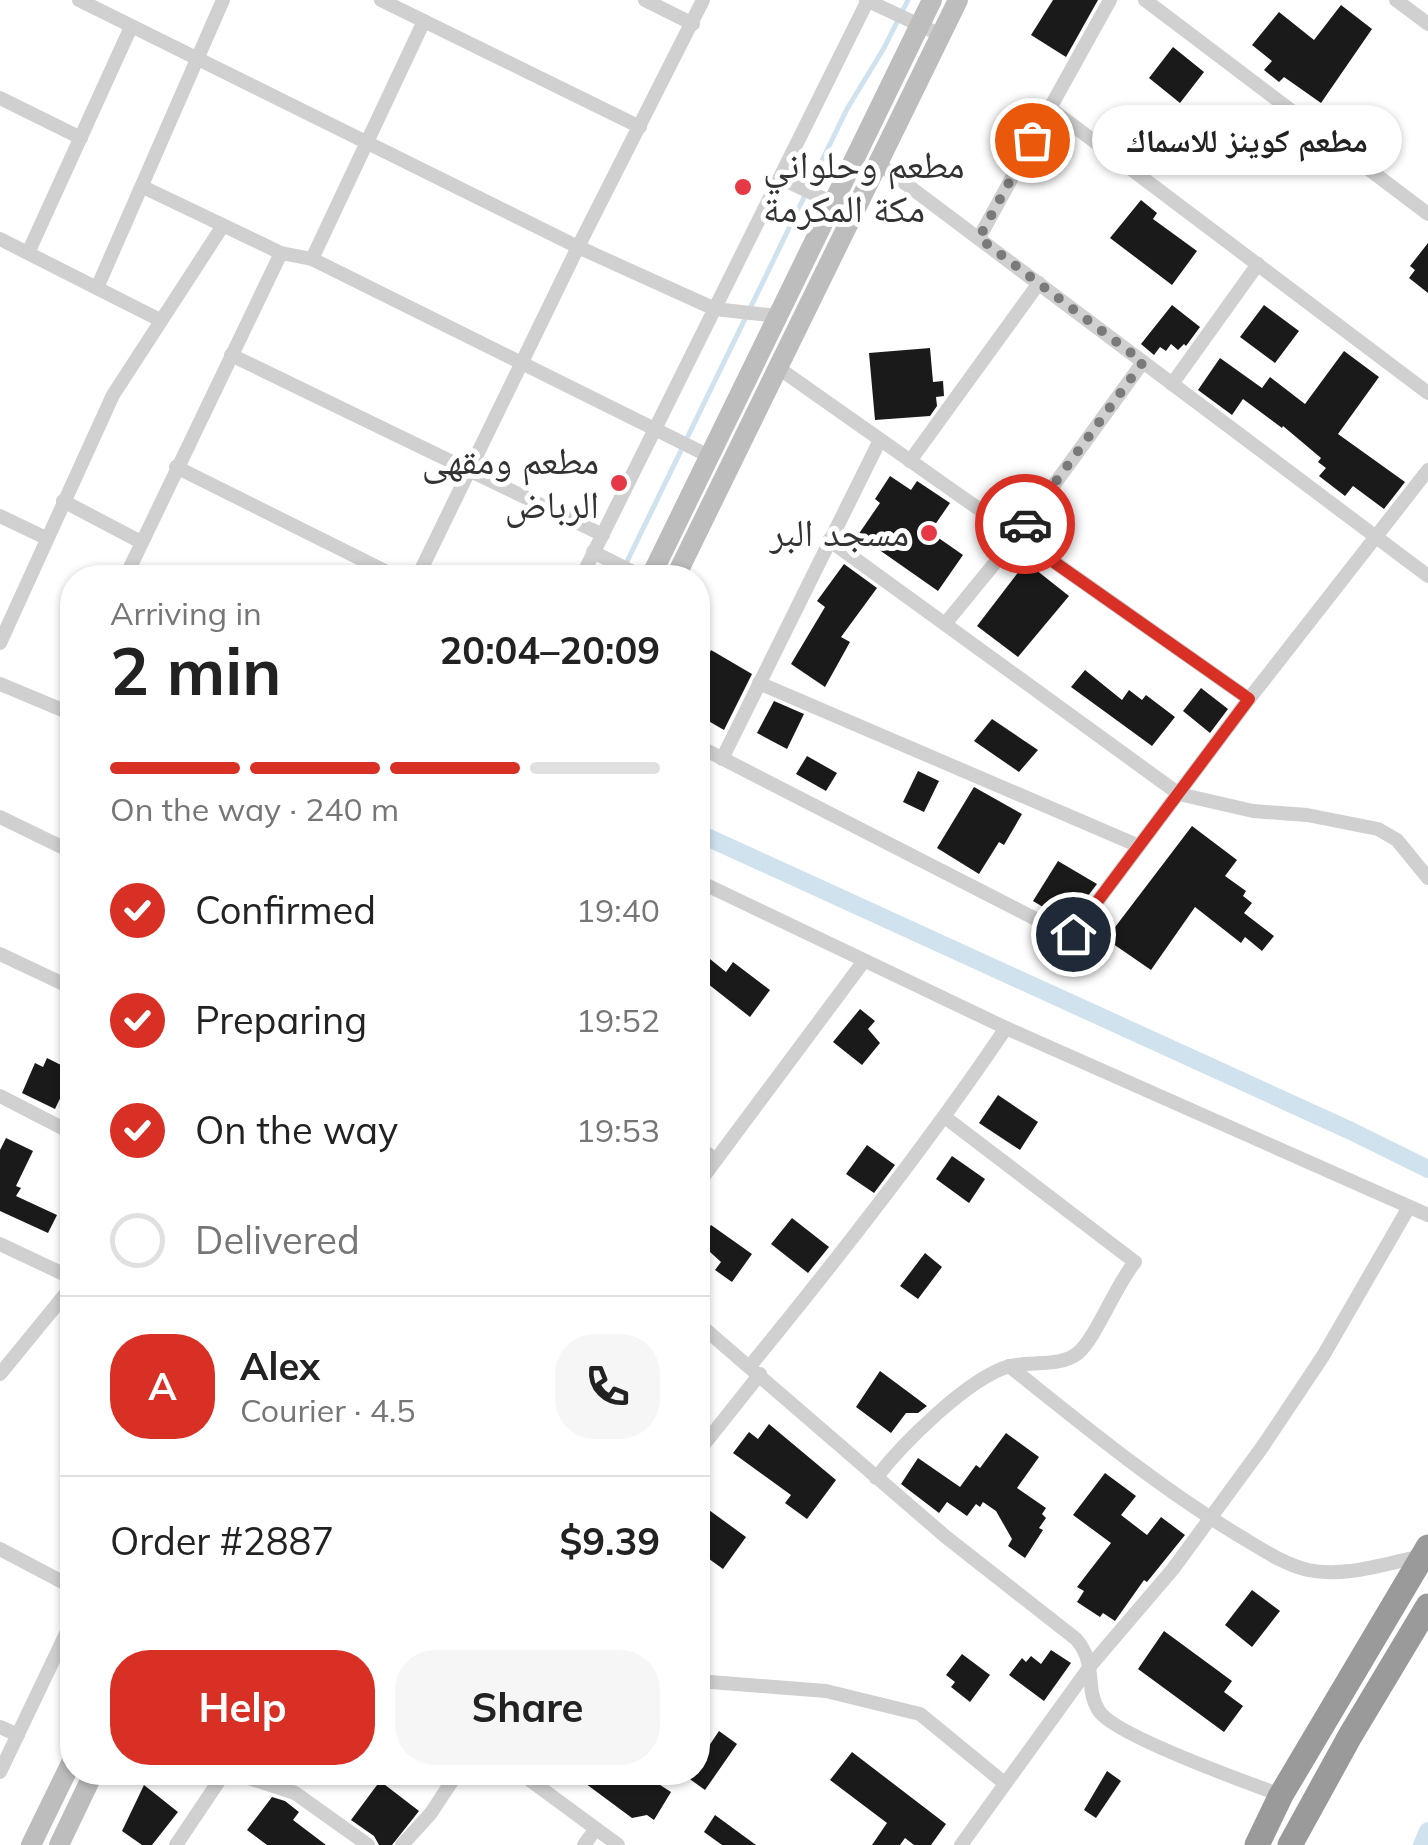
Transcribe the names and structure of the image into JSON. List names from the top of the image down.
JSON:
{
  "places": [
    "مطعم كوينز للاسماك",
    "مطعم وحلواني مكة المكرمة",
    "مطعم ومقهى الرباض",
    "مسجد البر"
  ],
  "page": {
    "bubble": "مطعم كوينز للاسماك",
    "heading": ["2 min", "Arriving in", "20:04–20:09"],
    "panel": [
      "Alex",
      "Courier · 4.5",
      "Order #2887",
      "$9.39"
    ],
    "bar": "On the way · 240 m",
    "list": [
      ["Confirmed", "19:40"],
      ["Preparing", "19:52"],
      ["On the way", "19:53"],
      "Delivered"
    ],
    "round": "A",
    "buttons": ["Help", "Share"]
  }
}
